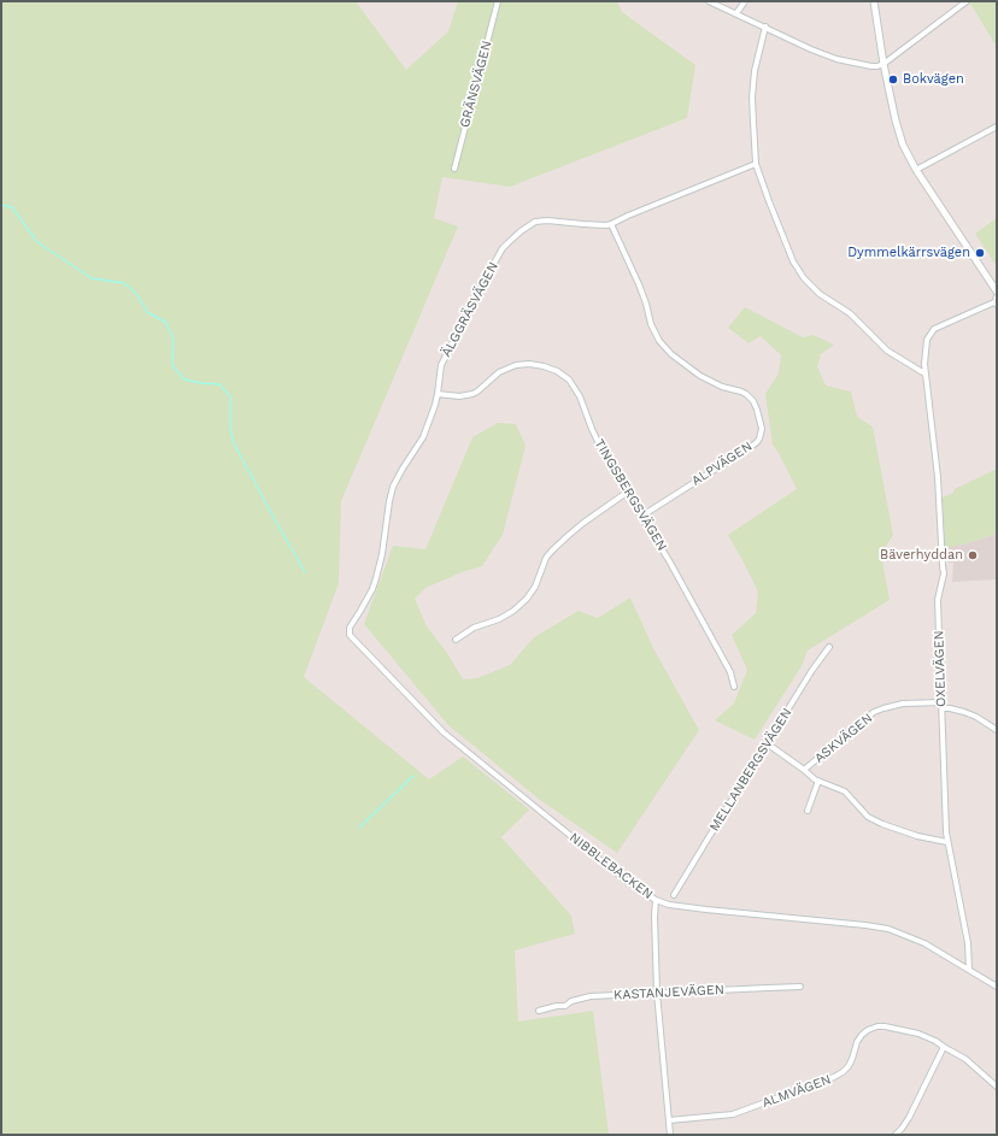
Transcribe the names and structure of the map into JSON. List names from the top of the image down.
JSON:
{
  "streets": {
    "street": [
      "GRÄNSVÄGEN",
      "ÄLGGRÄSVÄGEN",
      "ALPVÄGEN",
      "TINGSBERGSVÄGEN",
      "OXELVÄGEN",
      "ASKVÄGEN",
      "MELLANBERGSVÄGEN",
      "NIBBLEBACKEN",
      "KASTANJEVÄGEN",
      "ALMVÄGEN"
    ]
  },
  "crossings": [
    ["ÄLGGRÄSVÄGEN", "ALPVÄGEN"],
    ["ÄLGGRÄSVÄGEN", "TINGSBERGSVÄGEN"],
    ["ÄLGGRÄSVÄGEN", "NIBBLEBACKEN"],
    ["ALPVÄGEN", "TINGSBERGSVÄGEN"],
    ["OXELVÄGEN", "ASKVÄGEN"],
    ["OXELVÄGEN", "NIBBLEBACKEN"]
  ],
  "places": ["Bokvägen", "Dymmelkärrsvägen", "Bäverhyddan"]
}
